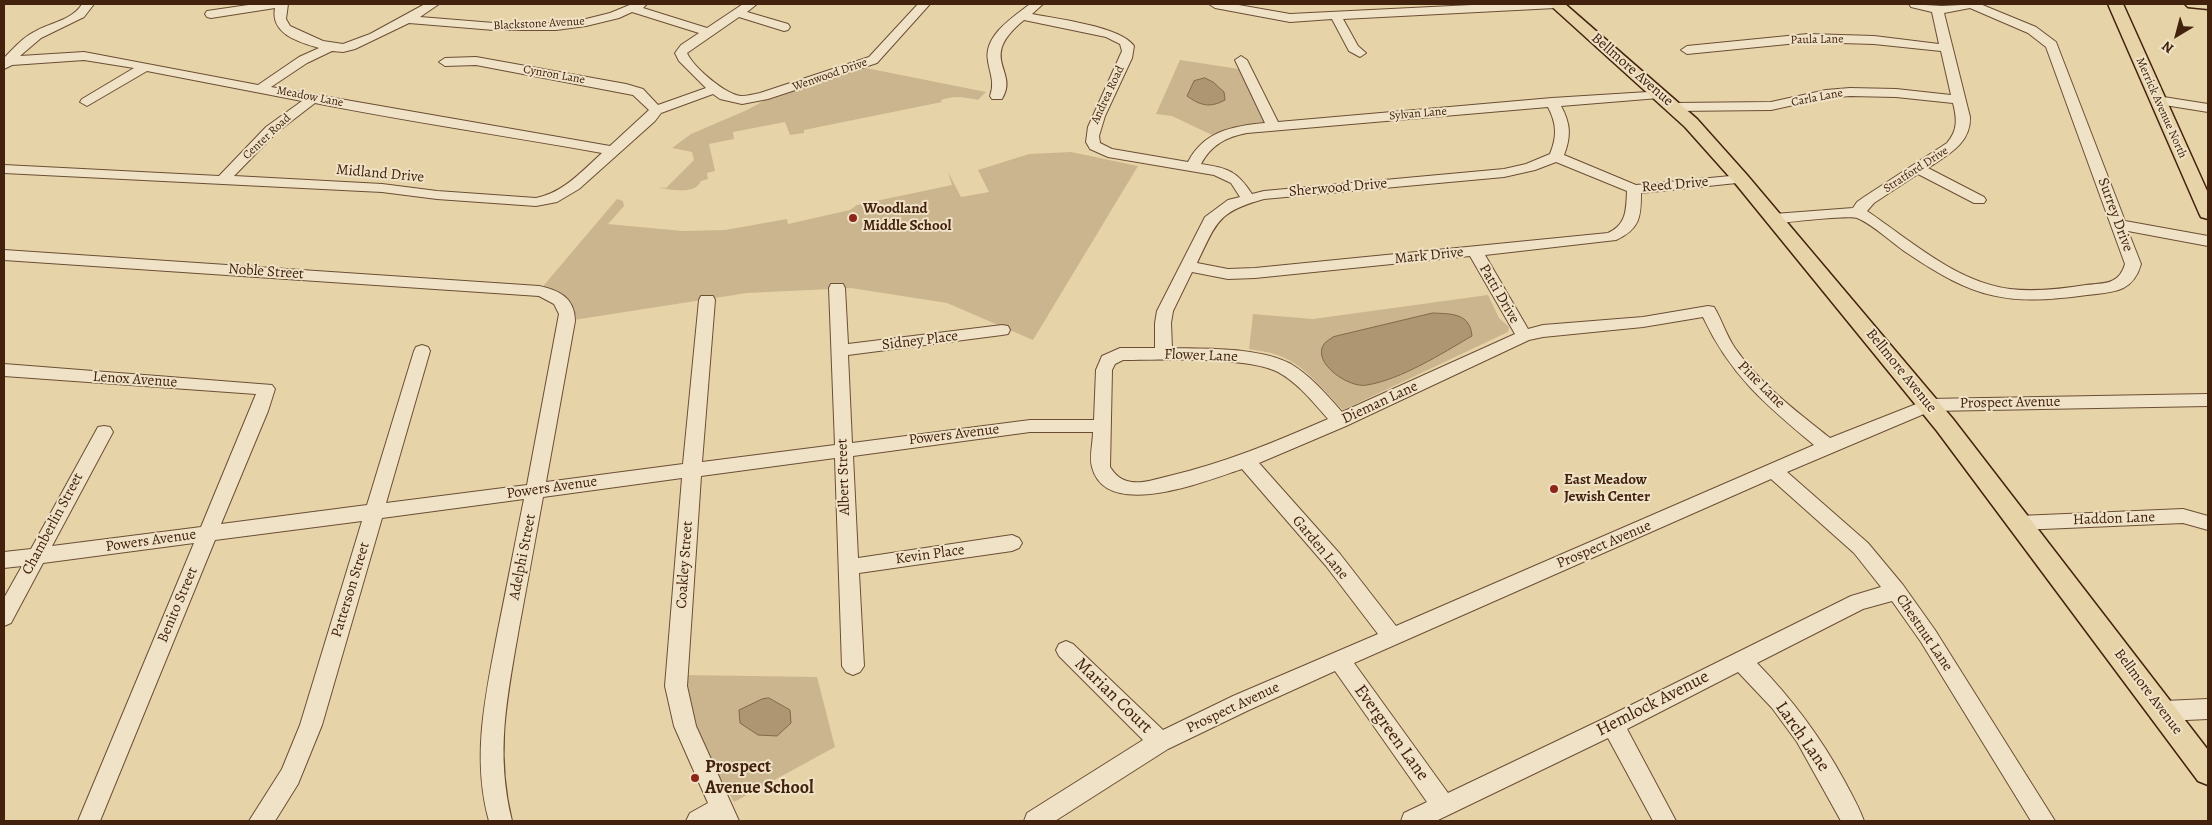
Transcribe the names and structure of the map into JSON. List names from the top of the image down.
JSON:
{
  "streets": {
    "main road": ["Bellmore Avenue", "Merrick Avenue North"],
    "street": [
      "Blackstone Avenue",
      "Paula Lane",
      "Cynron Lane",
      "Wenwood Drive",
      "Andrea Road",
      "Meadow Lane",
      "Carla Lane",
      "Sylvan Lane",
      "Center Road",
      "Stratford Drive",
      "Midland Drive",
      "Reed Drive",
      "Sherwood Drive",
      "Surrey Drive",
      "Mark Drive",
      "Noble Street",
      "Patti Drive",
      "Sidney Place",
      "Flower Lane",
      "Lenox Avenue",
      "Pine Lane",
      "Dieman Lane",
      "Prospect Avenue",
      "Powers Avenue",
      "Albert Street",
      "Haddon Lane",
      "Chamberlin Street",
      "Garden Lane",
      "Kevin Place",
      "Adelphi Street",
      "Coakley Street",
      "Patterson Street",
      "Benito Street",
      "Chestnut Lane",
      "Marian Court",
      "Hemlock Avenue",
      "Evergreen Lane",
      "Larch Lane"
    ]
  },
  "crossings": [
    ["Paula Lane", "Stratford Drive"],
    ["Bellmore Avenue", "Carla Lane"],
    ["Bellmore Avenue", "Sylvan Lane"],
    ["Bellmore Avenue", "Reed Drive"],
    ["Bellmore Avenue", "Prospect Avenue"],
    ["Bellmore Avenue", "Haddon Lane"],
    ["Cynron Lane", "Midland Drive"],
    ["Wenwood Drive", "Midland Drive"],
    ["Andrea Road", "Sylvan Lane"],
    ["Andrea Road", "Sherwood Drive"],
    ["Meadow Lane", "Center Road"],
    ["Meadow Lane", "Midland Drive"],
    ["Carla Lane", "Stratford Drive"],
    ["Center Road", "Midland Drive"],
    ["Stratford Drive", "Surrey Drive"],
    ["Reed Drive", "Sherwood Drive"],
    ["Reed Drive", "Mark Drive"],
    ["Sherwood Drive", "Mark Drive"],
    ["Sherwood Drive", "Flower Lane"],
    ["Mark Drive", "Patti Drive"],
    ["Noble Street", "Adelphi Street"],
    ["Patti Drive", "Dieman Lane"],
    ["Sidney Place", "Albert Street"],
    ["Flower Lane", "Dieman Lane"],
    ["Flower Lane", "Powers Avenue"],
    ["Lenox Avenue", "Benito Street"],
    ["Pine Lane", "Dieman Lane"],
    ["Pine Lane", "Prospect Avenue"],
    ["Dieman Lane", "Powers Avenue"],
    ["Dieman Lane", "Garden Lane"],
    ["Prospect Avenue", "Garden Lane"],
    ["Prospect Avenue", "Chestnut Lane"],
    ["Prospect Avenue", "Marian Court"],
    ["Prospect Avenue", "Evergreen Lane"],
    ["Powers Avenue", "Albert Street"],
    ["Powers Avenue", "Chamberlin Street"],
    ["Powers Avenue", "Adelphi Street"],
    ["Powers Avenue", "Coakley Street"],
    ["Powers Avenue", "Patterson Street"],
    ["Powers Avenue", "Benito Street"],
    ["Albert Street", "Kevin Place"],
    ["Chestnut Lane", "Hemlock Avenue"],
    ["Hemlock Avenue", "Evergreen Lane"],
    ["Hemlock Avenue", "Larch Lane"]
  ],
  "places": ["Woodland Middle School", "East Meadow Jewish Center", "Prospect Avenue School"],
  "north": "bottom left"
}
